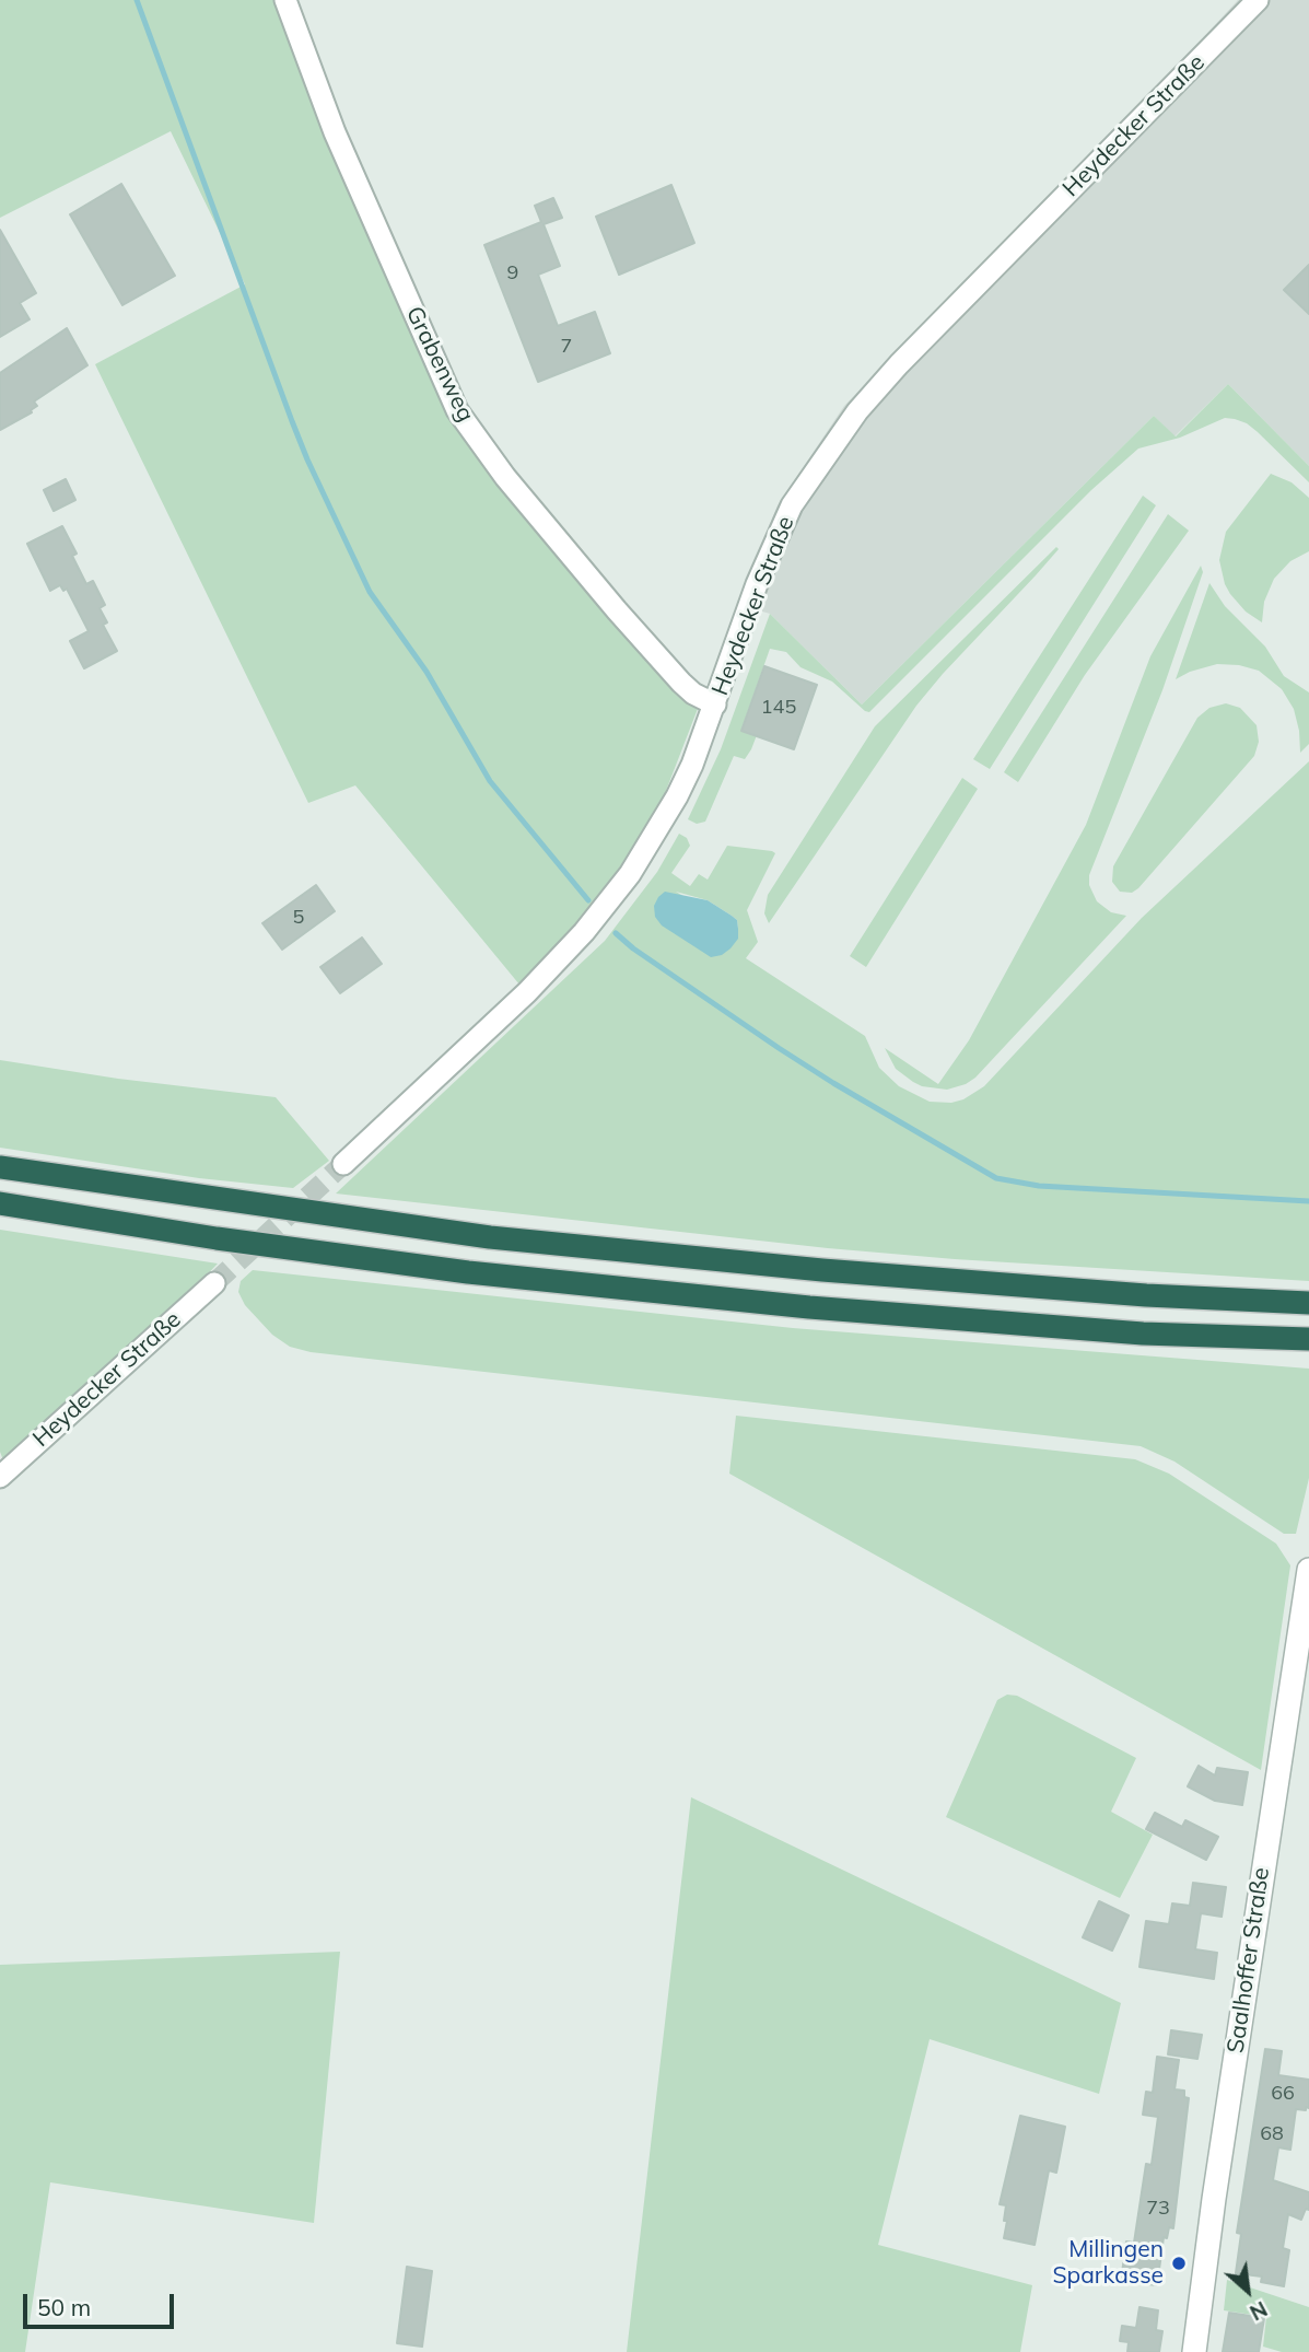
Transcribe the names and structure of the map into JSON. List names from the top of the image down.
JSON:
{
  "streets": {
    "street": ["Heydecker Straße", "Grabenweg", "Saalhoffer Straße"]
  },
  "crossings": [
    ["Heydecker Straße", "Grabenweg"]
  ],
  "places": ["Millingen Sparkasse"],
  "house_numbers": [
    "9",
    "7",
    "145",
    "5",
    "66",
    "68",
    "73"
  ],
  "scale_bar": "50 m",
  "north": "bottom right"
}
